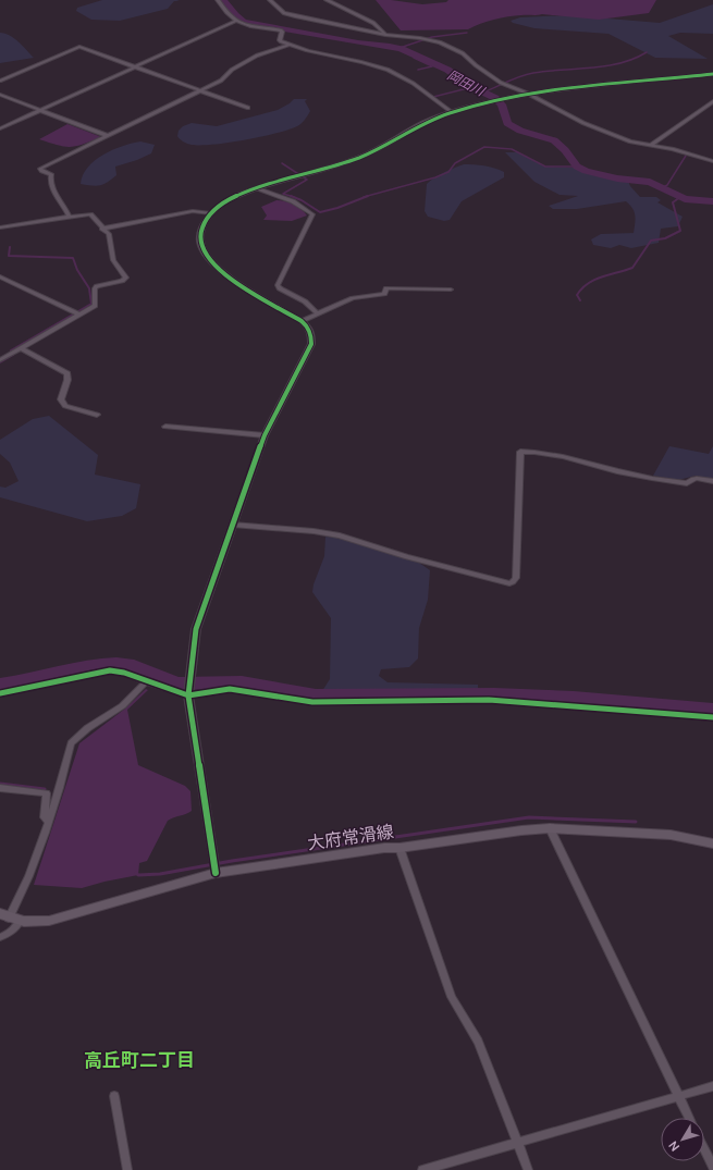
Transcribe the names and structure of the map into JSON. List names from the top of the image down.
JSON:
{
  "streets": {
    "main road": ["大府常滑線"]
  },
  "districts": ["高丘町二丁目"],
  "water": ["岡田川"],
  "north": "bottom left"
}
